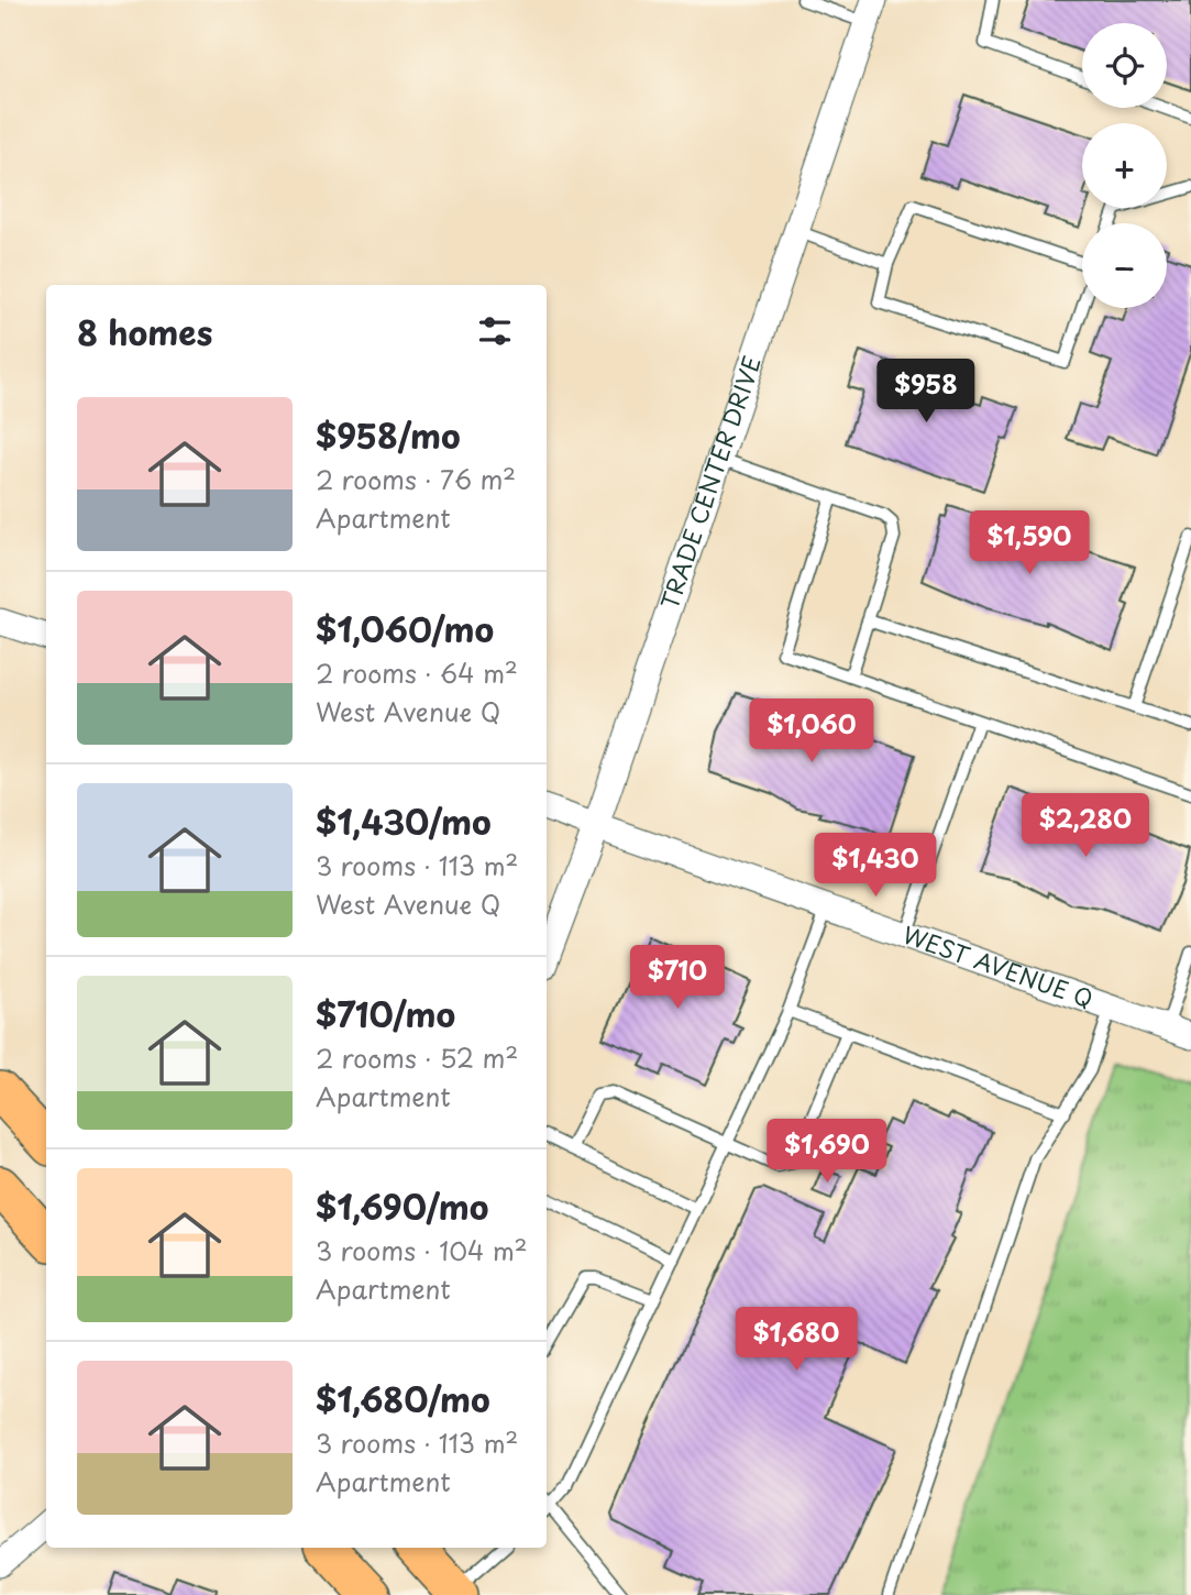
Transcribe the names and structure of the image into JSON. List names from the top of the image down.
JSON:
{
  "streets": {
    "street": ["TRADE CENTER DRIVE", "WEST AVENUE Q"]
  },
  "crossings": [
    ["TRADE CENTER DRIVE", "WEST AVENUE Q"]
  ],
  "page": {
    "map_buttons": ["+", "−"],
    "heading": "8 homes",
    "price": [
      "$958",
      "$1,590",
      "$1,060",
      "$2,280",
      "$1,430",
      "$710",
      "$1,690",
      "$1,680"
    ],
    "list": [
      {
        "name": "$958/mo",
        "note": "2 rooms · 76 m² · Apartment"
      },
      {
        "name": "$1,060/mo",
        "note": "2 rooms · 64 m² · West Avenue Q"
      },
      {
        "name": "$1,430/mo",
        "note": "3 rooms · 113 m² · West Avenue Q"
      },
      {
        "name": "$710/mo",
        "note": "2 rooms · 52 m² · Apartment"
      },
      {
        "name": "$1,690/mo",
        "note": "3 rooms · 104 m² · Apartment"
      },
      {
        "name": "$1,680/mo",
        "note": "3 rooms · 113 m² · Apartment"
      }
    ]
  }
}
